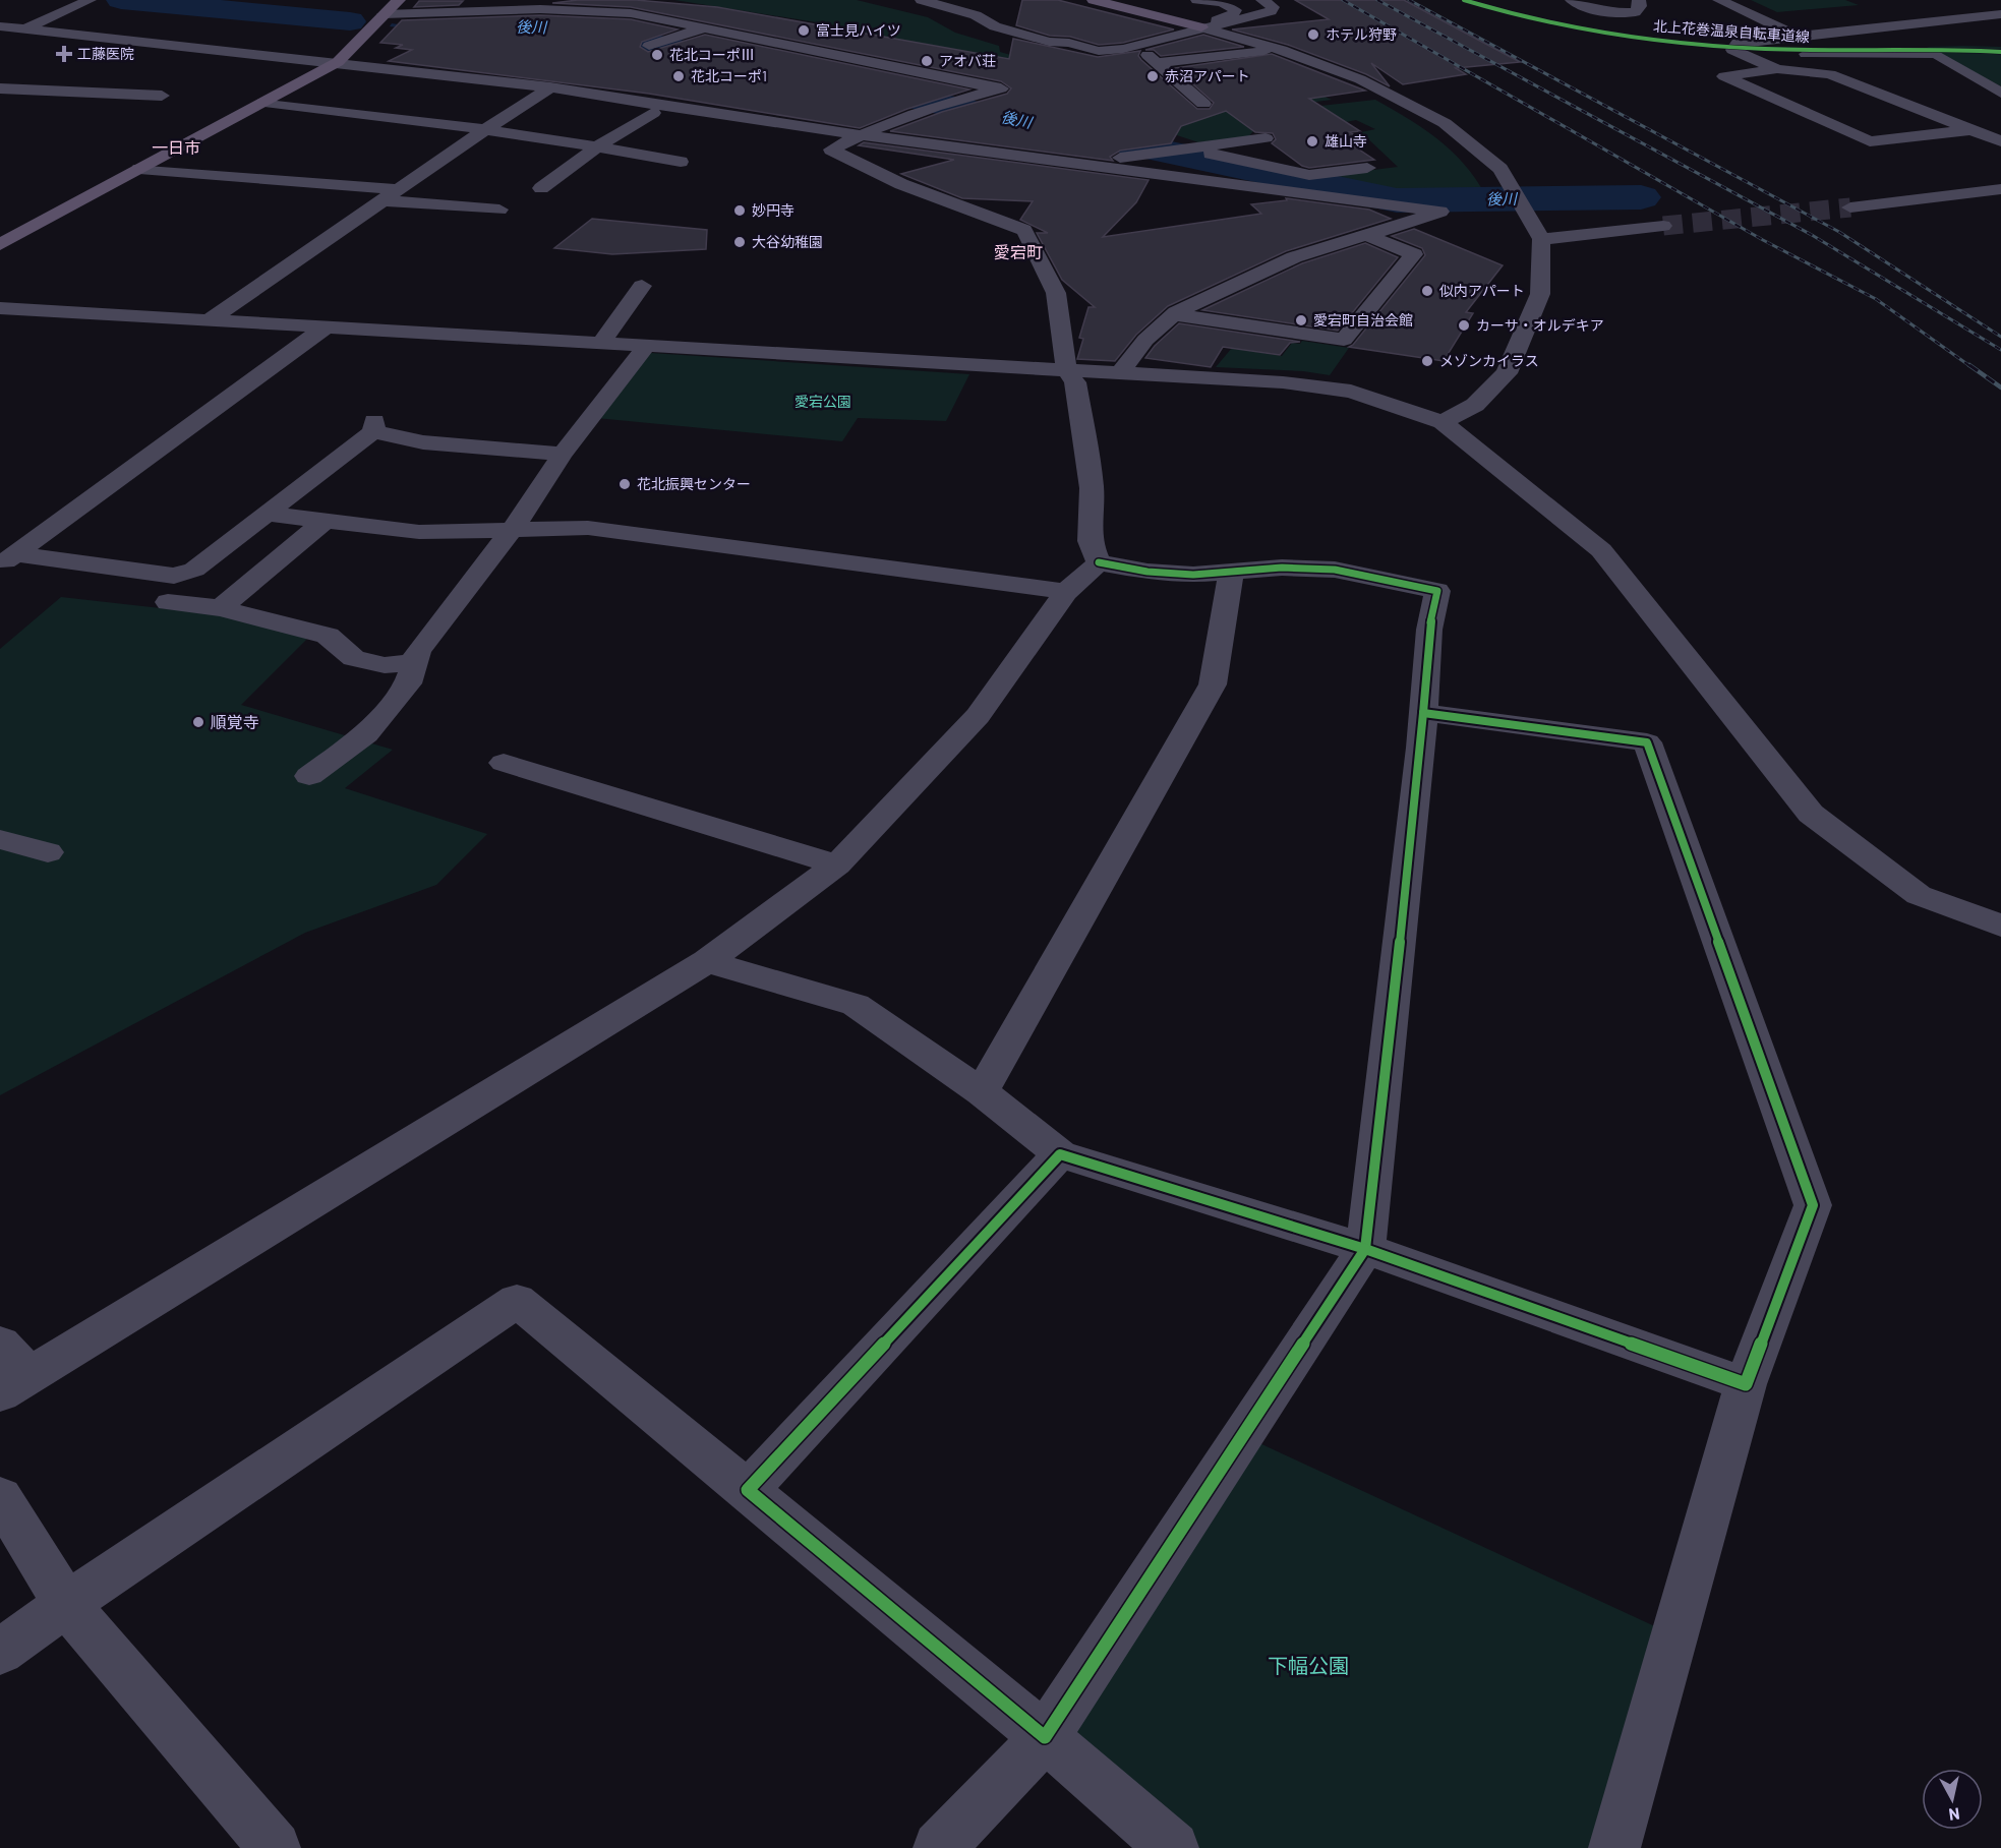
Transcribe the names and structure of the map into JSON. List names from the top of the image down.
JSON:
{
  "streets": {
    "cycle path": ["北上花巻温泉自転車道線"]
  },
  "districts": ["一日市", "愛宕町"],
  "water": ["後川"],
  "parks": ["愛宕公園", "下幅公園"],
  "places": {
    "other": [
      "富士見ハイツ",
      "ホテル狩野",
      "花北コーポⅢ",
      "アオバ荘",
      "花北コーポ1",
      "赤沼アパート",
      "雄山寺",
      "妙円寺",
      "大谷幼稚園",
      "似内アパート",
      "愛宕町自治会館",
      "カーサ・オルデキア",
      "メゾンカイラス",
      "花北振興センター",
      "順覚寺"
    ],
    "health": ["工藤医院"]
  },
  "north": "bottom"
}
